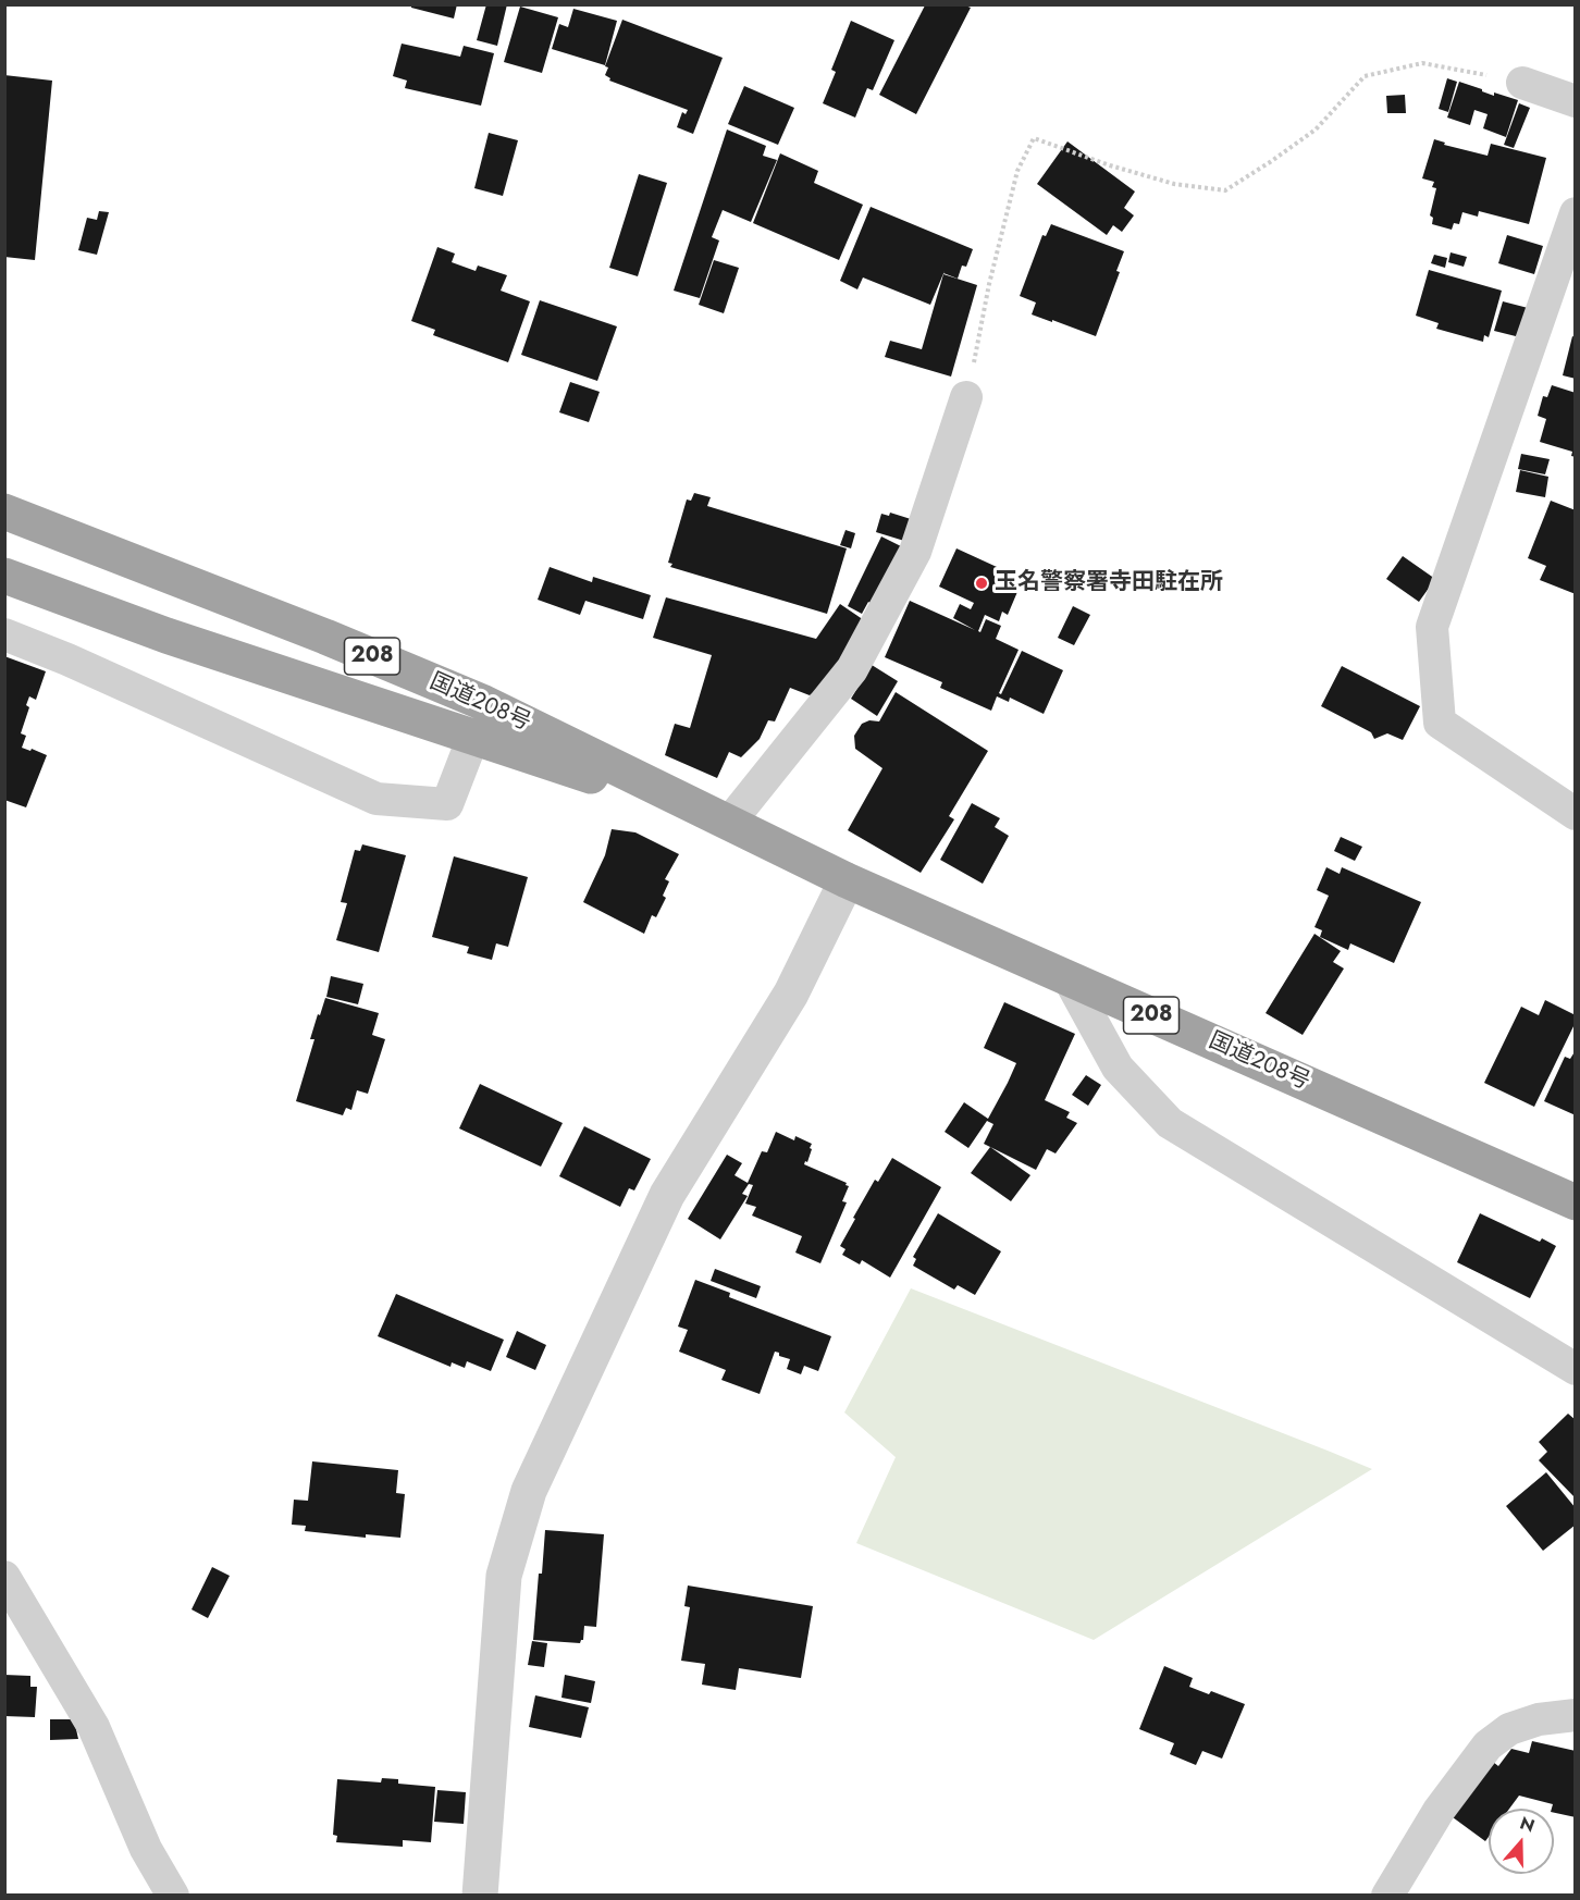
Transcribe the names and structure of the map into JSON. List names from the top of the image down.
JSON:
{
  "streets": {
    "highway": ["208", "国道208号"]
  },
  "places": ["玉名警察署寺田駐在所"],
  "north": "top"
}
